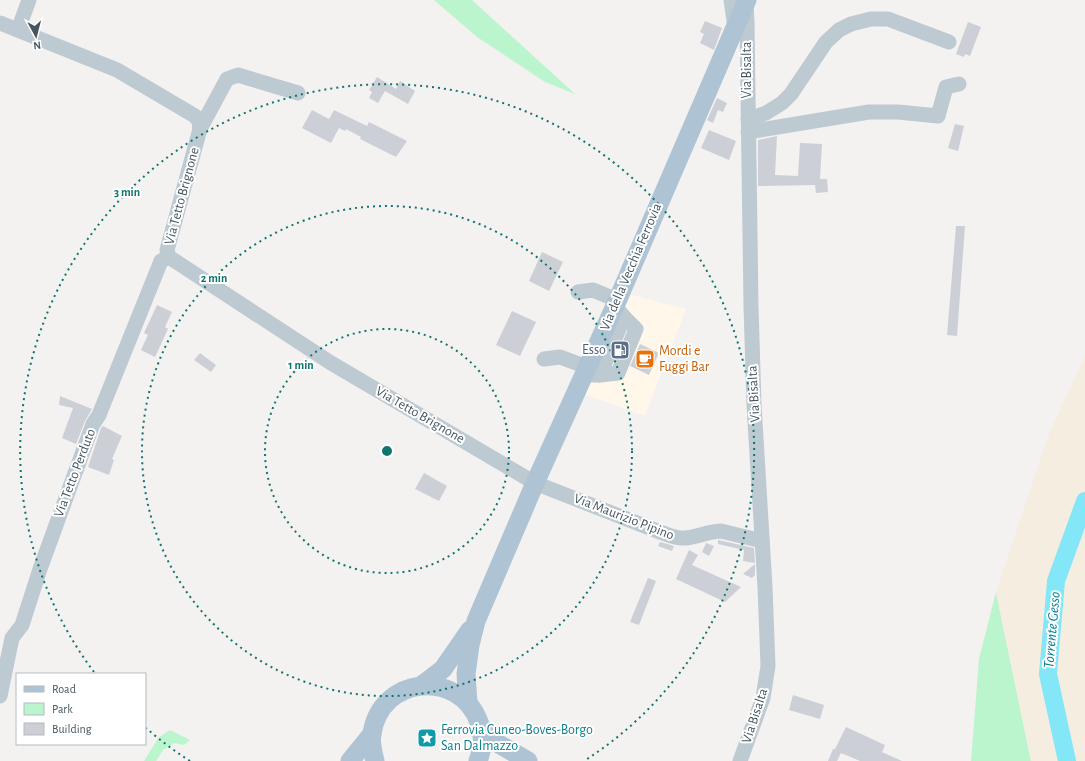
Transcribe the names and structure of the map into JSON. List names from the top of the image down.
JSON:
{
  "streets": {
    "main road": ["Via della Vecchia Ferrovia"],
    "lane": [
      "Via Bisalta",
      "Via Tetto Brignone",
      "Via Tetto Perduto",
      "Via Maurizio Pipino"
    ]
  },
  "crossings": [
    ["Via Bisalta", "Via della Vecchia Ferrovia"],
    ["Via Bisalta", "Via Maurizio Pipino"],
    ["Via Tetto Brignone", "Via della Vecchia Ferrovia"],
    ["Via Tetto Brignone", "Via Tetto Perduto"],
    ["Via Tetto Brignone", "Via Maurizio Pipino"],
    ["Via della Vecchia Ferrovia", "Via Maurizio Pipino"]
  ],
  "water": ["Torrente Gesso"],
  "places": {
    "fuel station": ["Esso"],
    "cafe": ["Mordi e Fuggi Bar"],
    "place": ["Ferrovia Cuneo-Boves-Borgo San Dalmazzo"]
  },
  "legend": ["Road", "Park", "Building"],
  "north": "bottom",
  "rings": ["3 min", "2 min", "1 min"]
}
